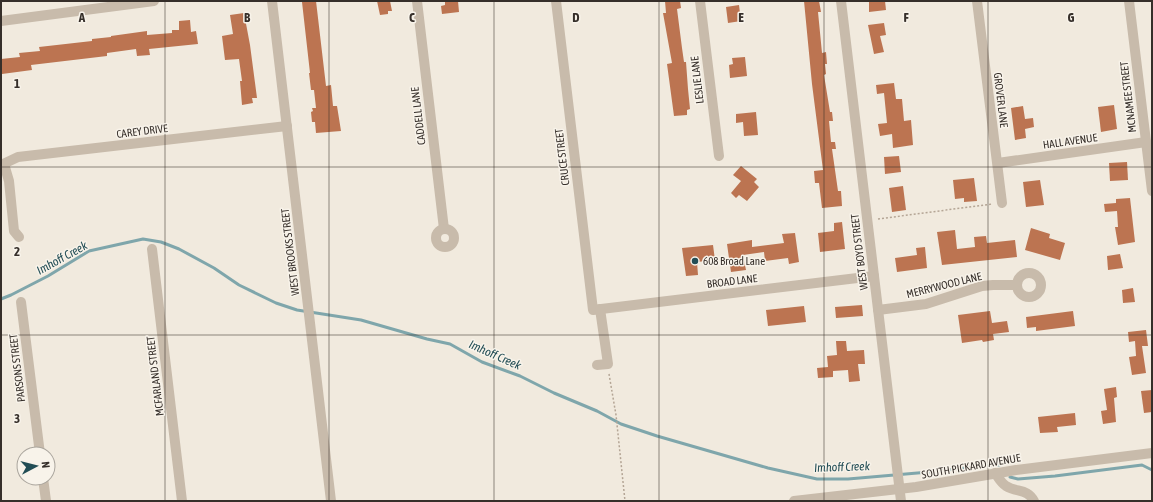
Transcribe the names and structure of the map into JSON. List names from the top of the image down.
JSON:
{
  "streets": {
    "street": [
      "LESLIE LANE",
      "MCNAMEE STREET",
      "GROVER LANE",
      "CADDELL LANE",
      "CAREY DRIVE",
      "HALL AVENUE",
      "CRUCE STREET",
      "WEST BROOKS STREET",
      "WEST BOYD STREET",
      "BROAD LANE",
      "MERRYWOOD LANE",
      "PARSONS STREET",
      "MCFARLAND STREET",
      "SOUTH PICKARD AVENUE"
    ]
  },
  "crossings": [
    ["MCNAMEE STREET", "HALL AVENUE"],
    ["GROVER LANE", "HALL AVENUE"],
    ["CAREY DRIVE", "WEST BROOKS STREET"],
    ["CRUCE STREET", "BROAD LANE"],
    ["WEST BOYD STREET", "BROAD LANE"],
    ["WEST BOYD STREET", "MERRYWOOD LANE"],
    ["WEST BOYD STREET", "SOUTH PICKARD AVENUE"]
  ],
  "water": ["Imhoff Creek"],
  "places": ["608 Broad Lane"],
  "north": "right",
  "grid": {
    "columns": [
      "A",
      "B",
      "C",
      "D",
      "E",
      "F",
      "G"
    ],
    "rows": ["1", "2", "3"]
  }
}
